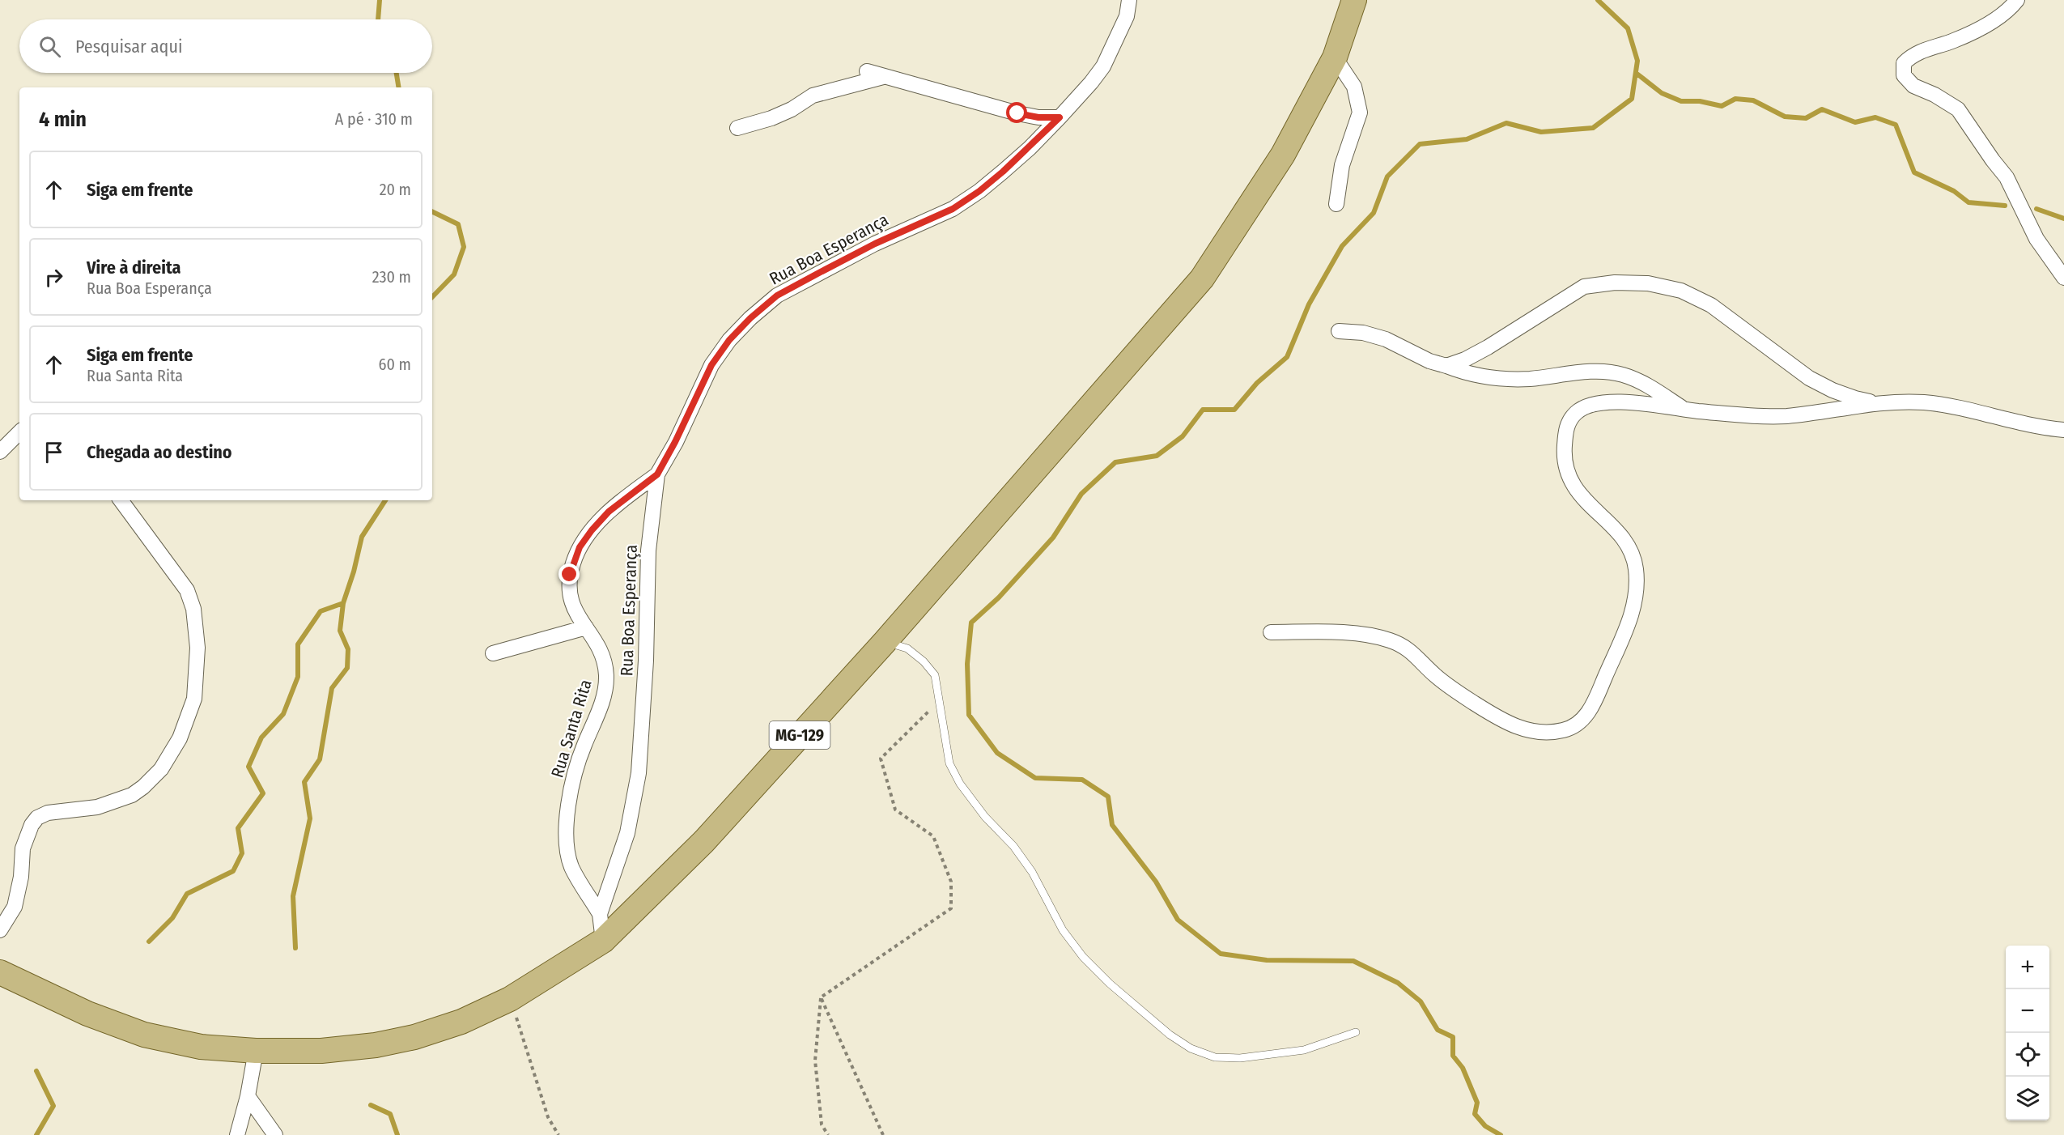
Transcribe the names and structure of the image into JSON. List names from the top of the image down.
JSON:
{
  "streets": {
    "main road": ["MG-129"],
    "street": ["Rua Boa Esperança", "Rua Santa Rita"]
  },
  "crossings": [
    ["Rua Boa Esperança", "Rua Santa Rita"],
    ["Rua Boa Esperança", "MG-129"]
  ],
  "page": {
    "search": "Pesquisar aqui",
    "heading": ["4 min", "A pé · 310 m"],
    "list": [
      ["Siga em frente", "20 m"],
      ["Vire à direita", "Rua Boa Esperança", "230 m"],
      ["Siga em frente", "Rua Santa Rita", "60 m"],
      "Chegada ao destino"
    ],
    "map_buttons": ["+", "−"]
  }
}
